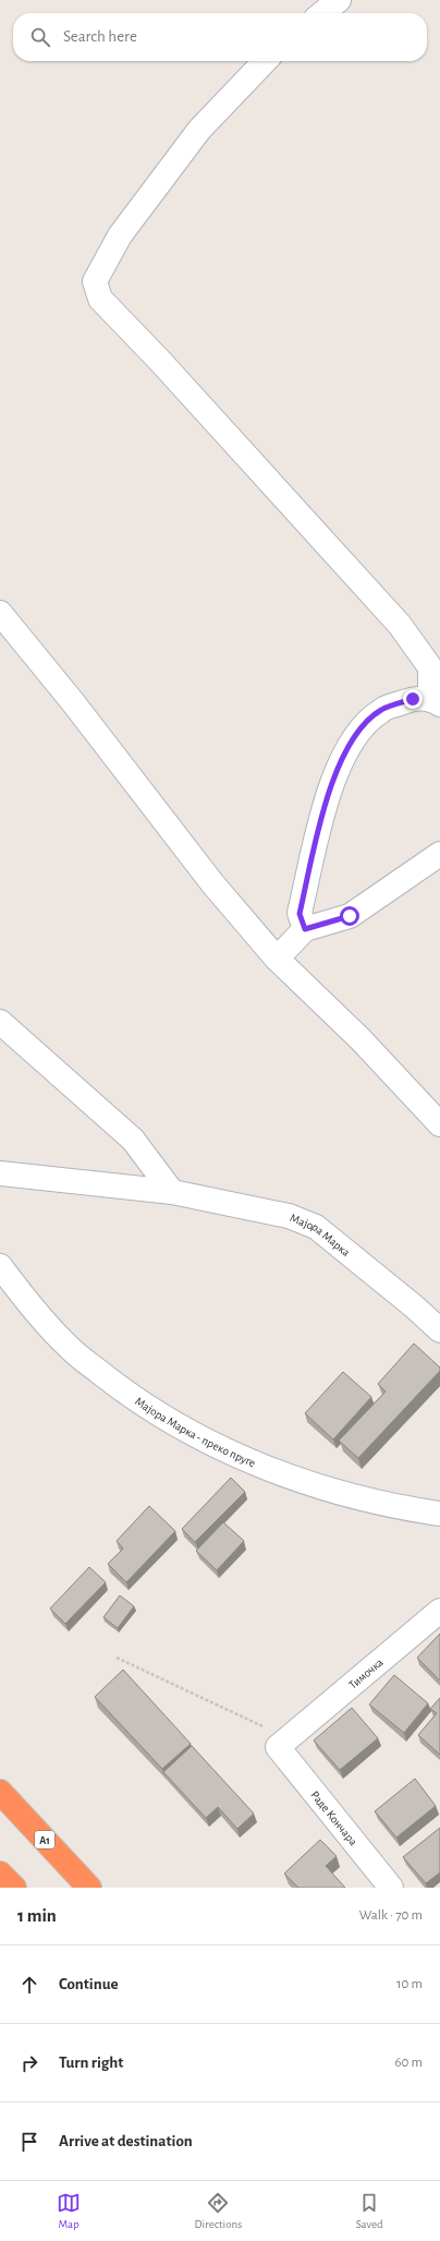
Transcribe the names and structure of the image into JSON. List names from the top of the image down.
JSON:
{
  "streets": {
    "highway": ["A1"],
    "street": [
      "Мајора Марка",
      "Мајора Марка - преко пруге",
      "Тимочка",
      "Раде Кончара"
    ]
  },
  "crossings": [
    ["Тимочка", "Раде Кончара"]
  ],
  "page": {
    "search": "Search here",
    "heading": ["1 min", "Walk · 70 m"],
    "list": [
      ["Continue", "10 m"],
      ["Turn right", "60 m"],
      "Arrive at destination"
    ],
    "nav": ["Map", "Directions", "Saved"]
  }
}
